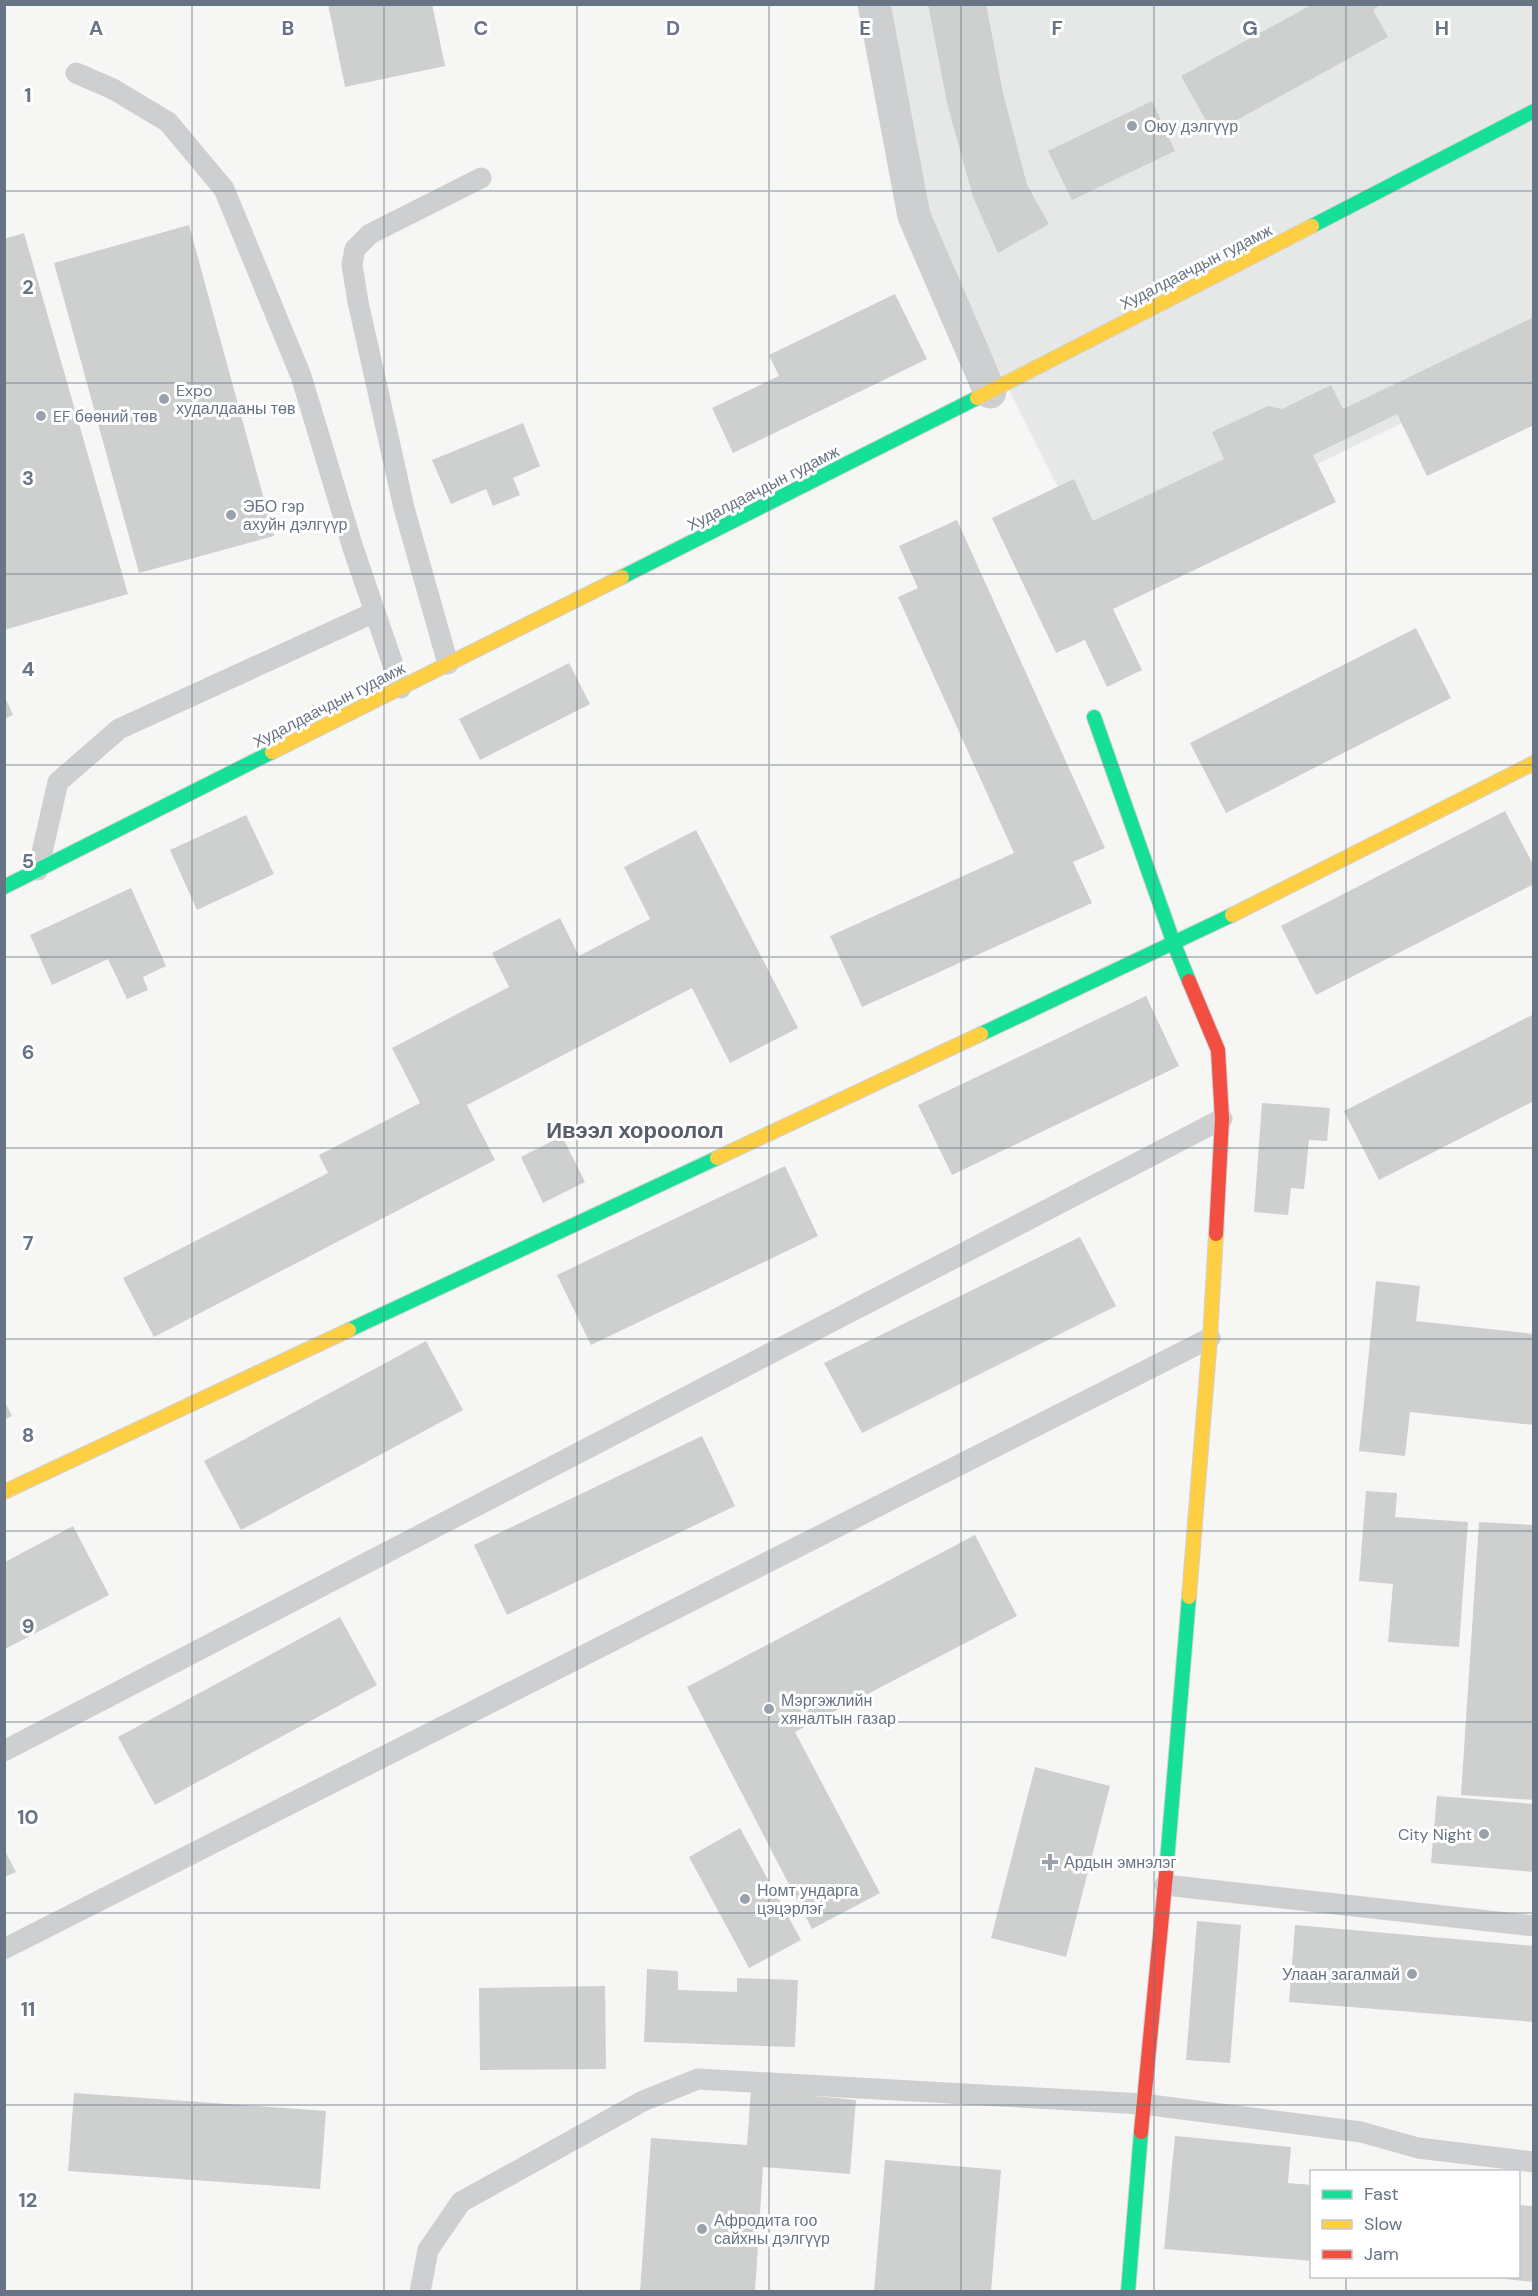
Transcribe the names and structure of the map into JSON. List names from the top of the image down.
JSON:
{
  "streets": {
    "street": ["Худалдаачдын гудамж"]
  },
  "districts": ["Ивээл хороолол"],
  "places": {
    "other": [
      "Оюу дэлгүүр",
      "Expo худалдааны төв",
      "EF бөөний төв",
      "ЭБО гэр ахуйн дэлгүүр",
      "Мэргэжлийн хяналтын газар",
      "City Night",
      "Номт ундарга цэцэрлэг",
      "Улаан загалмай",
      "Афродита гоо сайхны дэлгүүр"
    ],
    "health": ["Ардын эмнэлэг"]
  },
  "legend": ["Fast", "Slow", "Jam"],
  "grid": {
    "columns": [
      "A",
      "B",
      "C",
      "D",
      "E",
      "F",
      "G",
      "H"
    ],
    "rows": [
      "1",
      "2",
      "3",
      "4",
      "5",
      "6",
      "7",
      "8",
      "9",
      "10",
      "11",
      "12"
    ]
  }
}
